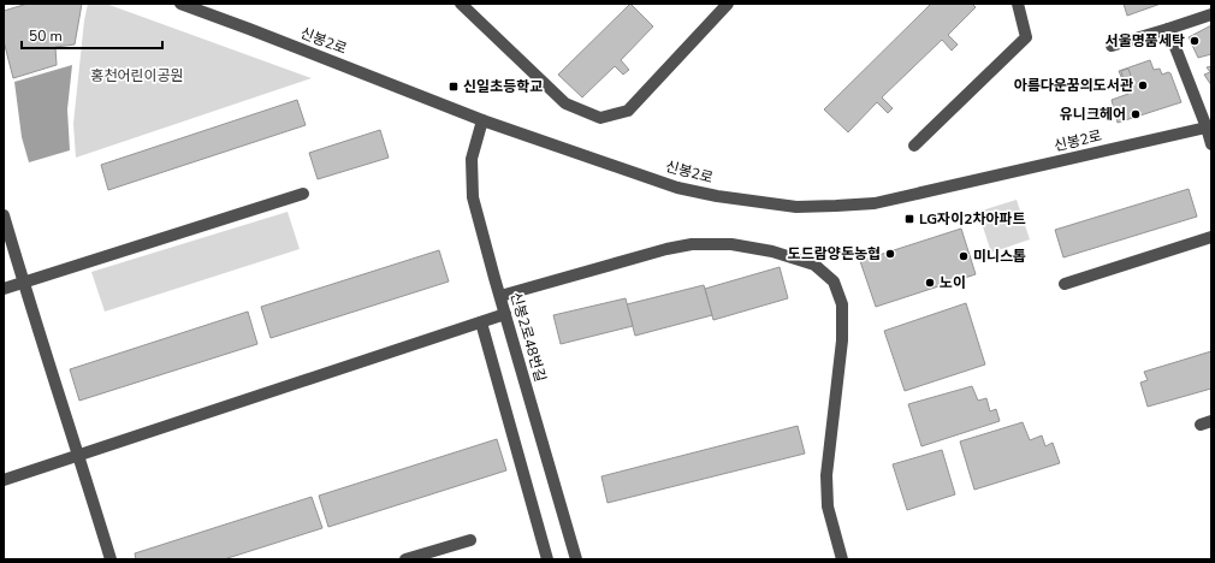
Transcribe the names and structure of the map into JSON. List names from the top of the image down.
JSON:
{
  "streets": {
    "street": ["신봉2로", "신봉2로48번길"]
  },
  "crossings": [
    ["신봉2로", "신봉2로48번길"]
  ],
  "parks": ["홍천어린이공원"],
  "places": {
    "other": [
      "서울명품세탁",
      "아름다운꿈의도서관",
      "유니크헤어",
      "도드람양돈농협",
      "미니스톱",
      "노이"
    ],
    "transit": ["신일초등학교", "LG자이2차아파트"]
  },
  "scale_bar": "50 m"
}
